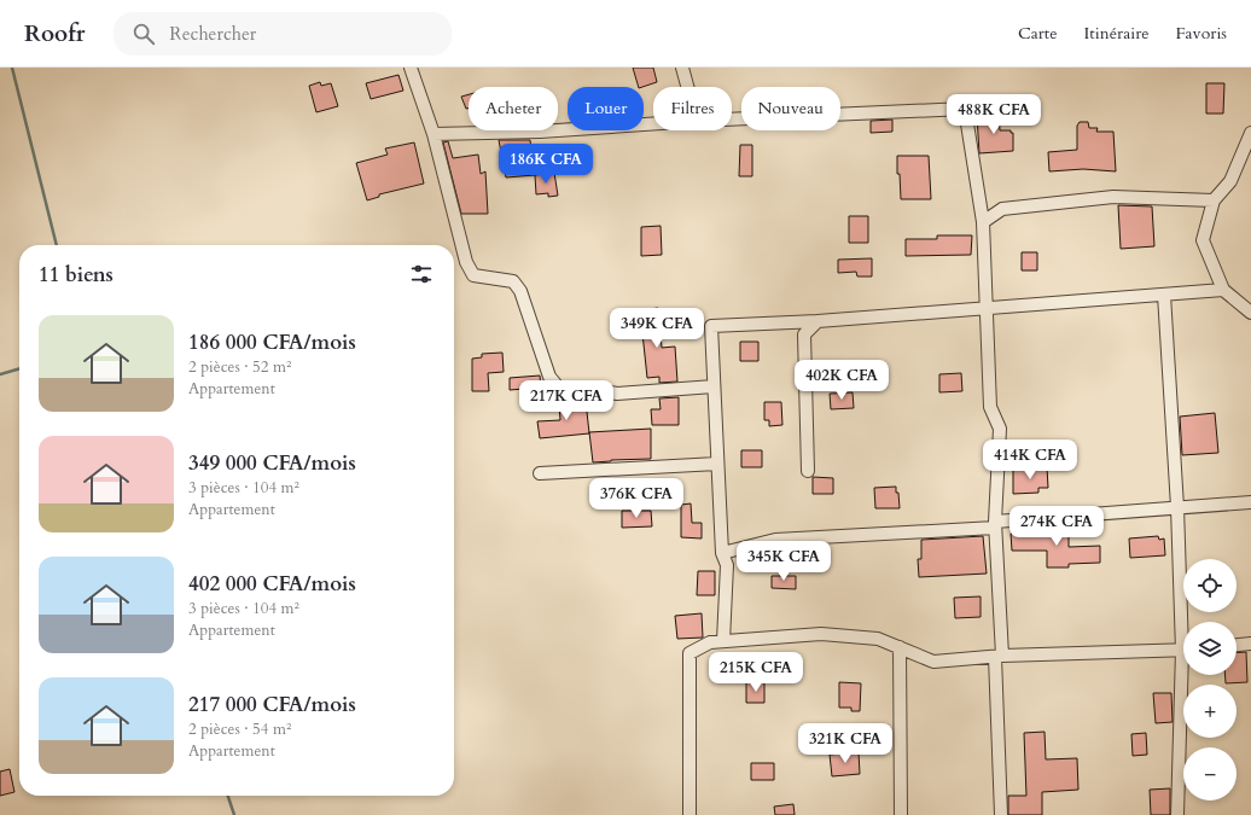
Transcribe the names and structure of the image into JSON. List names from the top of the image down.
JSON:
{
  "page": {
    "header": "Roofr",
    "search": "Rechercher",
    "nav": ["Carte", "Itinéraire", "Favoris"],
    "chip": [
      "Acheter",
      "Louer",
      "Filtres",
      "Nouveau"
    ],
    "price": [
      "488K CFA",
      "186K CFA",
      "349K CFA",
      "402K CFA",
      "217K CFA",
      "414K CFA",
      "376K CFA",
      "274K CFA",
      "345K CFA",
      "215K CFA",
      "321K CFA"
    ],
    "heading": "11 biens",
    "list": [
      {
        "name": "186 000 CFA/mois",
        "note": "2 pièces · 52 m² · Appartement"
      },
      {
        "name": "349 000 CFA/mois",
        "note": "3 pièces · 104 m² · Appartement"
      },
      {
        "name": "402 000 CFA/mois",
        "note": "3 pièces · 104 m² · Appartement"
      },
      {
        "name": "217 000 CFA/mois",
        "note": "2 pièces · 54 m² · Appartement"
      }
    ],
    "map_buttons": ["+", "−"]
  }
}
